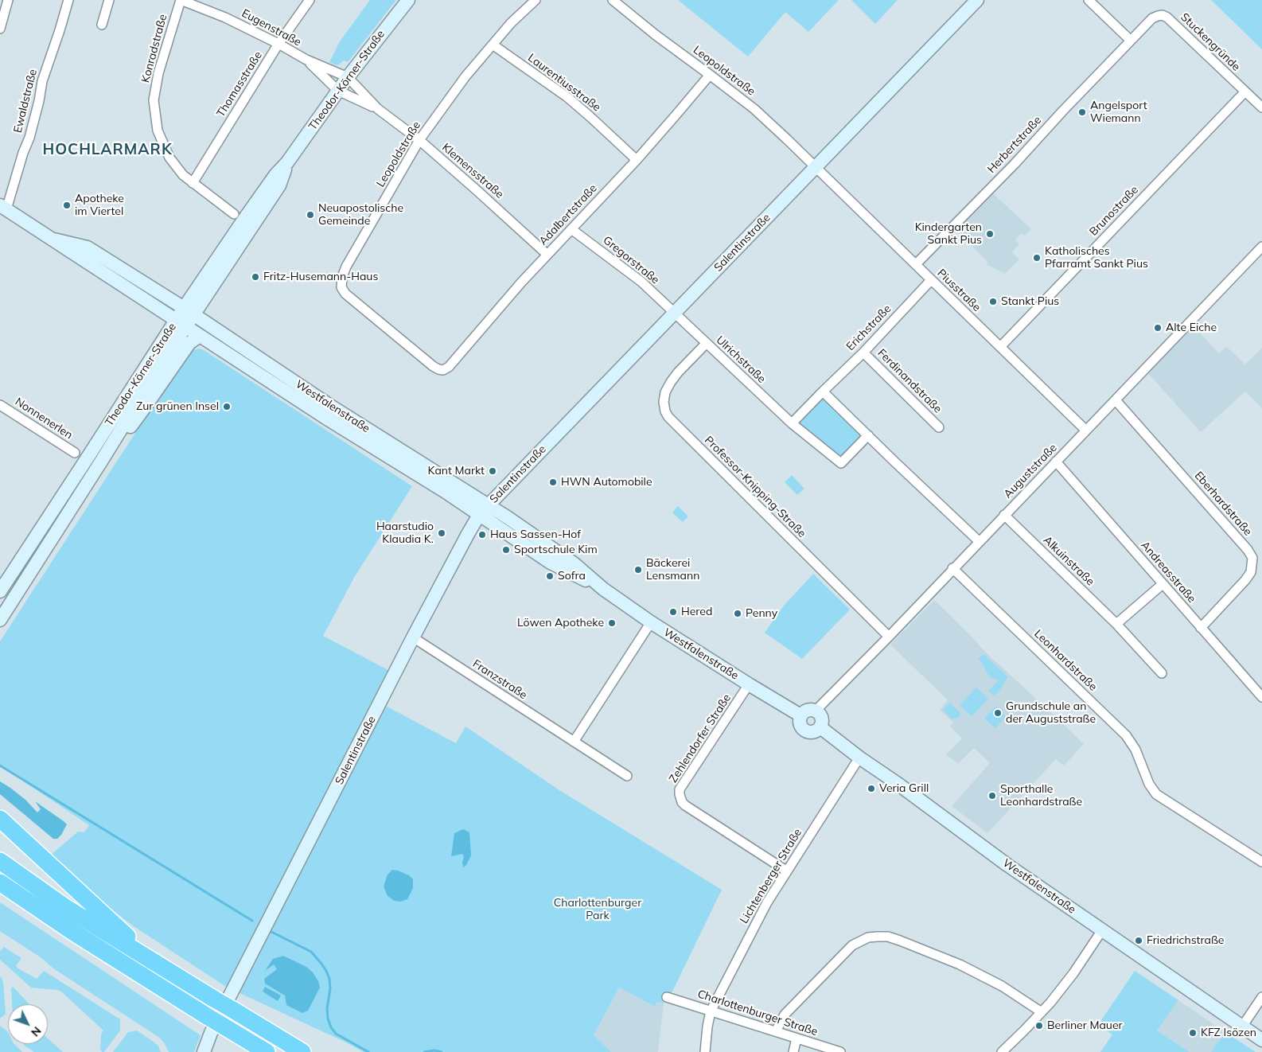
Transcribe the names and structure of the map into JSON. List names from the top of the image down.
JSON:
{
  "streets": {
    "main road": ["Theodor-Körner-Straße", "Salentinstraße", "Westfalenstraße"],
    "street": [
      "Eugenstraße",
      "Stuckengründe",
      "Konradstraße",
      "Leopoldstraße",
      "Laurentiusstraße",
      "Thomasstraße",
      "Ewaldstraße",
      "Herbertstraße",
      "Klemensstraße",
      "Brunostraße",
      "Adalbertstraße",
      "Gregorstraße",
      "Piusstraße",
      "Erichstraße",
      "Ulrichstraße",
      "Ferdinandstraße",
      "Nonnenerlen",
      "Auguststraße",
      "Professor-Knipping-Straße",
      "Eberhardstraße",
      "Alkuinstraße",
      "Andreasstraße",
      "Leonhardstraße",
      "Franzstraße",
      "Zehlendorfer Straße",
      "Lichtenberger Straße",
      "Charlottenburger Straße"
    ]
  },
  "crossings": [
    ["Eugenstraße", "Konradstraße"],
    ["Eugenstraße", "Theodor-Körner-Straße"],
    ["Eugenstraße", "Thomasstraße"],
    ["Eugenstraße", "Klemensstraße"],
    ["Stuckengründe", "Herbertstraße"],
    ["Stuckengründe", "Brunostraße"],
    ["Konradstraße", "Thomasstraße"],
    ["Leopoldstraße", "Laurentiusstraße"],
    ["Leopoldstraße", "Klemensstraße"],
    ["Leopoldstraße", "Adalbertstraße"],
    ["Leopoldstraße", "Salentinstraße"],
    ["Leopoldstraße", "Piusstraße"],
    ["Theodor-Körner-Straße", "Klemensstraße"],
    ["Theodor-Körner-Straße", "Westfalenstraße"],
    ["Laurentiusstraße", "Adalbertstraße"],
    ["Ewaldstraße", "Westfalenstraße"],
    ["Herbertstraße", "Piusstraße"],
    ["Klemensstraße", "Adalbertstraße"],
    ["Brunostraße", "Piusstraße"],
    ["Adalbertstraße", "Gregorstraße"],
    ["Salentinstraße", "Gregorstraße"],
    ["Salentinstraße", "Piusstraße"],
    ["Salentinstraße", "Ulrichstraße"],
    ["Salentinstraße", "Westfalenstraße"],
    ["Salentinstraße", "Franzstraße"],
    ["Gregorstraße", "Ulrichstraße"],
    ["Piusstraße", "Erichstraße"],
    ["Piusstraße", "Auguststraße"],
    ["Erichstraße", "Ferdinandstraße"],
    ["Ulrichstraße", "Professor-Knipping-Straße"],
    ["Westfalenstraße", "Auguststraße"],
    ["Westfalenstraße", "Zehlendorfer Straße"],
    ["Westfalenstraße", "Lichtenberger Straße"],
    ["Auguststraße", "Professor-Knipping-Straße"],
    ["Auguststraße", "Eberhardstraße"],
    ["Auguststraße", "Alkuinstraße"],
    ["Auguststraße", "Andreasstraße"],
    ["Auguststraße", "Leonhardstraße"],
    ["Eberhardstraße", "Andreasstraße"],
    ["Zehlendorfer Straße", "Lichtenberger Straße"],
    ["Lichtenberger Straße", "Charlottenburger Straße"]
  ],
  "districts": ["HOCHLARMARK"],
  "parks": ["Charlottenburger Park"],
  "places": [
    "Angelsport Wiemann",
    "Apotheke im Viertel",
    "Neuapostolische Gemeinde",
    "Kindergarten Sankt Pius",
    "Katholisches Pfarramt Sankt Pius",
    "Fritz-Husemann-Haus",
    "Stankt Pius",
    "Alte Eiche",
    "Zur grünen Insel",
    "Kant Markt",
    "HWN Automobile",
    "Haarstudio Klaudia K.",
    "Haus Sassen-Hof",
    "Sportschule Kim",
    "Bäckerei Lensmann",
    "Sofra",
    "Hered",
    "Penny",
    "Löwen Apotheke",
    "Grundschule an der Auguststraße",
    "Veria Grill",
    "Sporthalle Leonhardstraße",
    "Friedrichstraße",
    "Berliner Mauer",
    "KFZ Isözen"
  ],
  "north": "bottom right"
}
